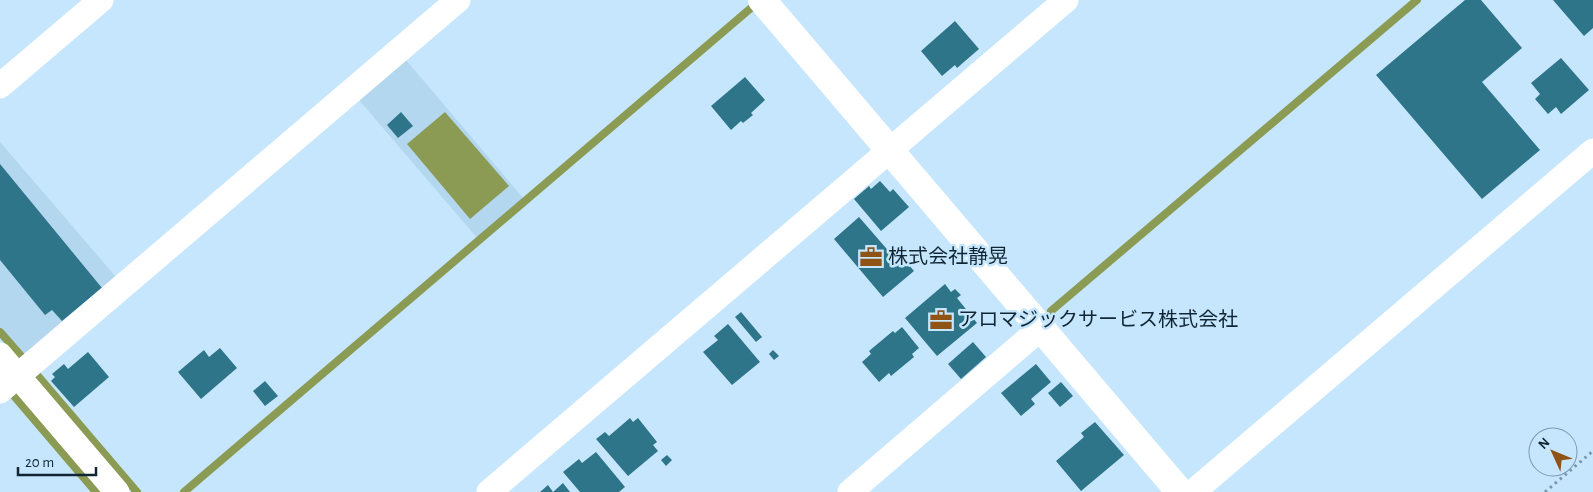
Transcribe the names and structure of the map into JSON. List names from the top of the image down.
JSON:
{
  "places": {
    "office": ["株式会社静晃", "アロマジックサービス株式会社"]
  },
  "scale_bar": "20 m",
  "north": "top left"
}
